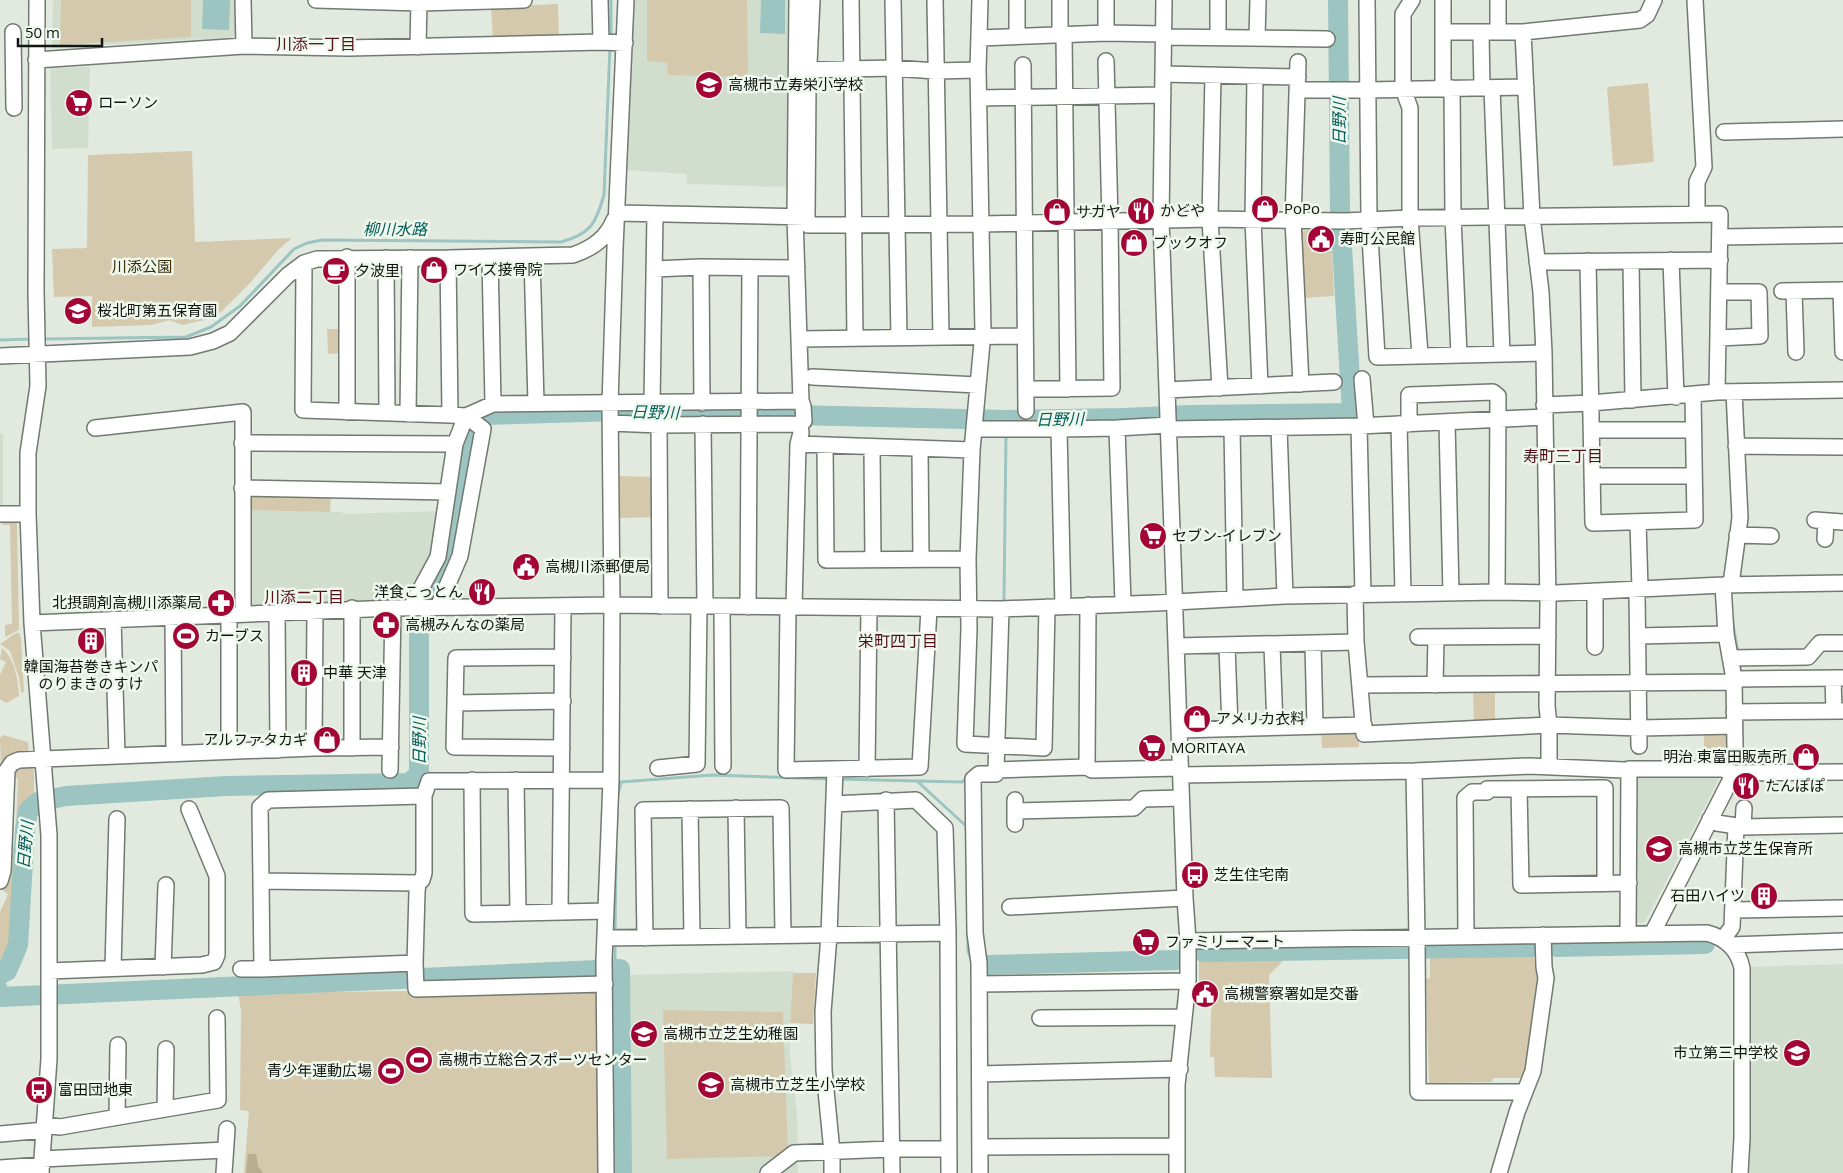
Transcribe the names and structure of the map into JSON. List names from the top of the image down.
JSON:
{
  "districts": [
    "川添一丁目",
    "寿町三丁目",
    "川添二丁目",
    "栄町四丁目"
  ],
  "water": ["日野川", "柳川水路"],
  "parks": ["川添公園"],
  "places": {
    "school or university": [
      "高槻市立寿栄小学校",
      "桜北町第五保育園",
      "高槻市立芝生保育所",
      "高槻市立芝生幼稚園",
      "市立第三中学校",
      "高槻市立芝生小学校"
    ],
    "supermarket": [
      "ローソン",
      "セブン-イレブン",
      "MORITAYA",
      "ファミリーマート"
    ],
    "shop": [
      "PoPo",
      "サガヤ",
      "ブックオフ",
      "ワイズ接骨院",
      "アメリカ衣料",
      "アルファタカギ",
      "明治 東富田販売所"
    ],
    "restaurant": ["かどや", "洋食こっとん", "たんぽぽ"],
    "public building": ["寿町公民館", "高槻川添郵便局", "高槻警察署如是交番"],
    "cafe": ["夕波里"],
    "pharmacy": ["北摂調剤高槻川添薬局", "高槻みんなの薬局"],
    "sports": ["カーブス", "高槻市立総合スポーツセンター", "青少年運動広場"],
    "building": ["韓国海苔巻きキンパ のりまきのすけ", "中華 天津", "石田ハイツ"],
    "bus stop": ["芝生住宅南", "富田団地東"]
  },
  "scale_bar": "50 m"
}
